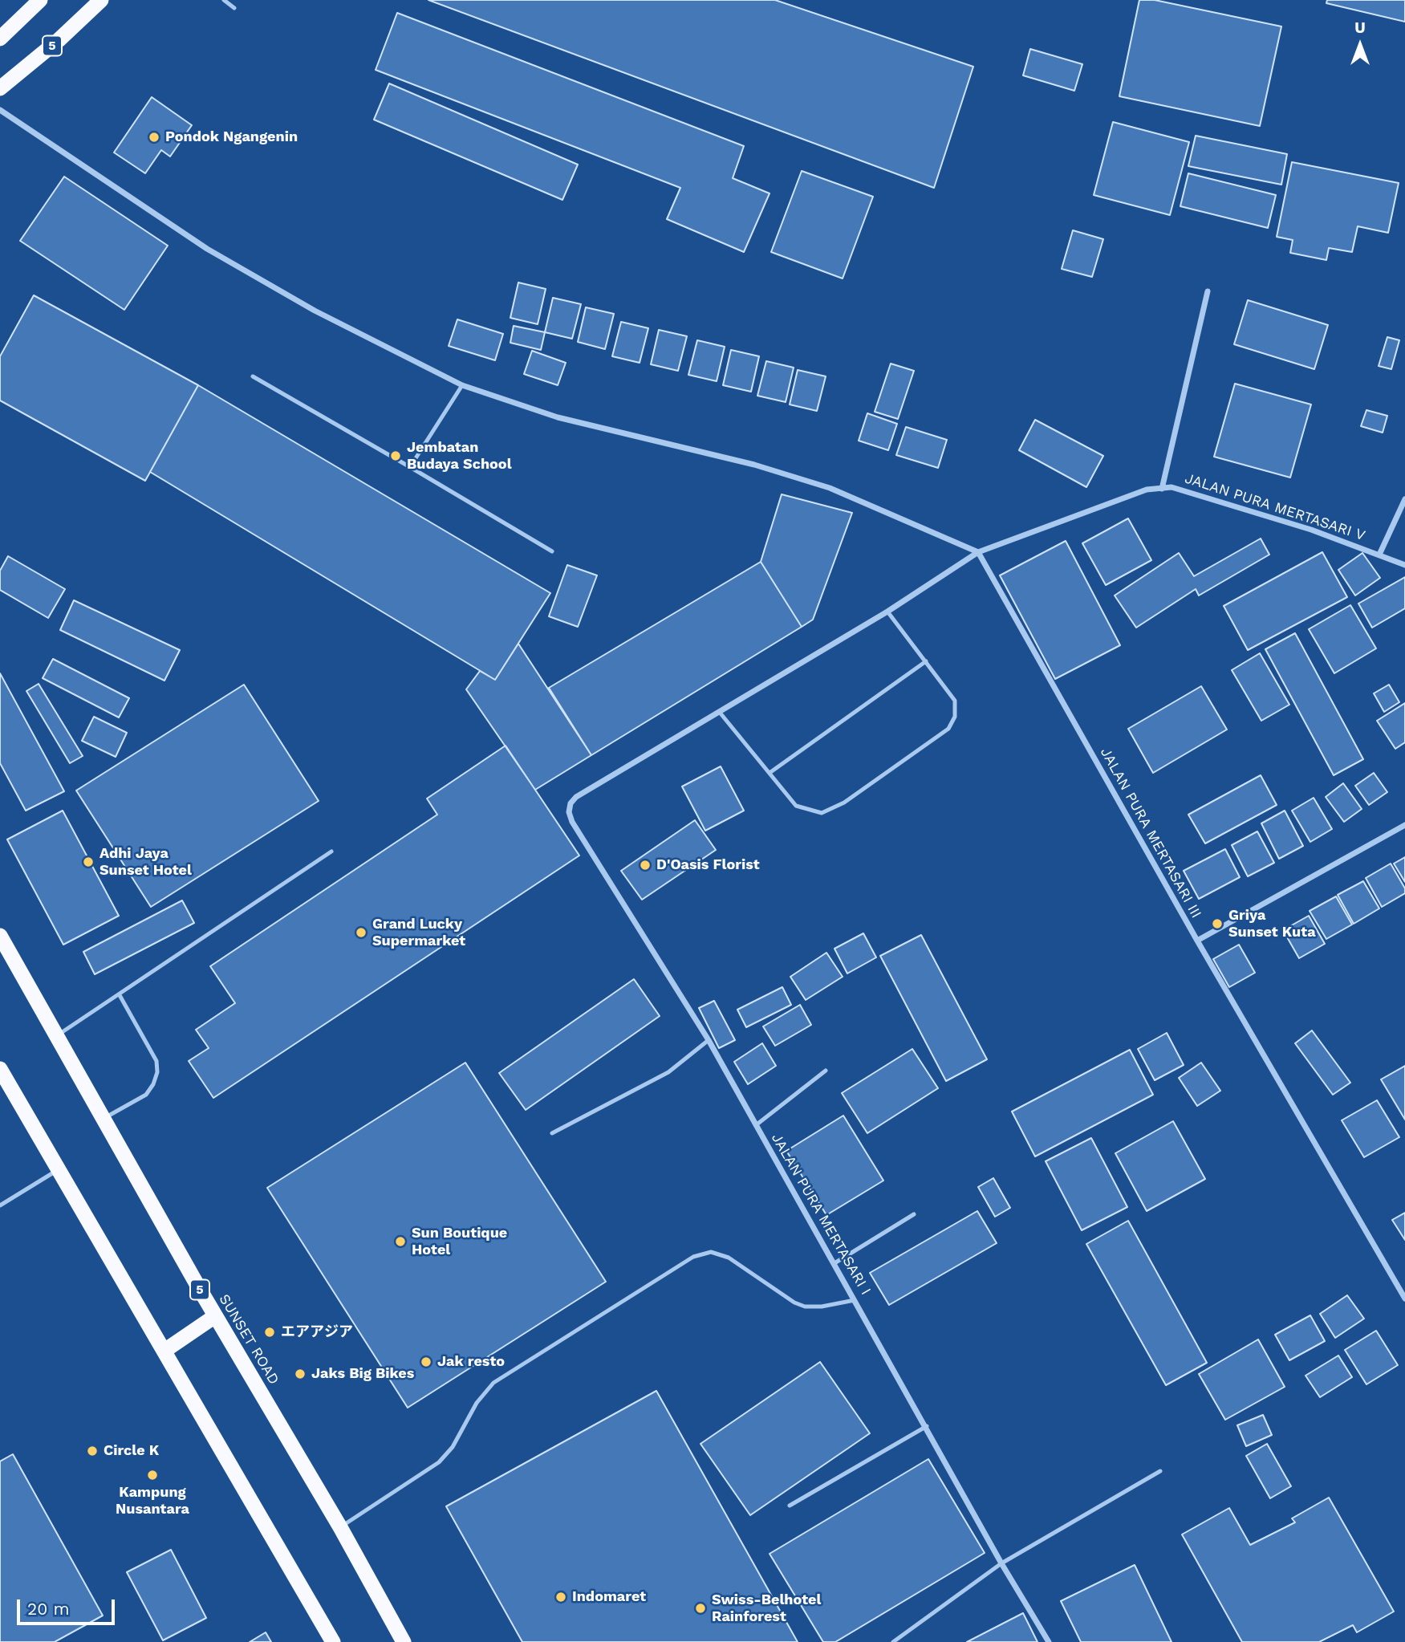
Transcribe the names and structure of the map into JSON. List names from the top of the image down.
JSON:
{
  "streets": {
    "highway": ["5", "SUNSET ROAD"],
    "street": ["JALAN PURA MERTASARI V", "JALAN PURA MERTASARI III", "JALAN PURA MERTASARI I"]
  },
  "crossings": [
    ["JALAN PURA MERTASARI V", "JALAN PURA MERTASARI III"],
    ["JALAN PURA MERTASARI V", "JALAN PURA MERTASARI I"]
  ],
  "places": [
    "Pondok Ngangenin",
    "Jembatan Budaya School",
    "Adhi Jaya Sunset Hotel",
    "D'Oasis Florist",
    "Griya Sunset Kuta",
    "Grand Lucky Supermarket",
    "Sun Boutique Hotel",
    "エアアジア",
    "Jak resto",
    "Jaks Big Bikes",
    "Circle K",
    "Kampung Nusantara",
    "Indomaret",
    "Swiss-Belhotel Rainforest"
  ],
  "scale_bar": "20 m",
  "north": "top"
}
